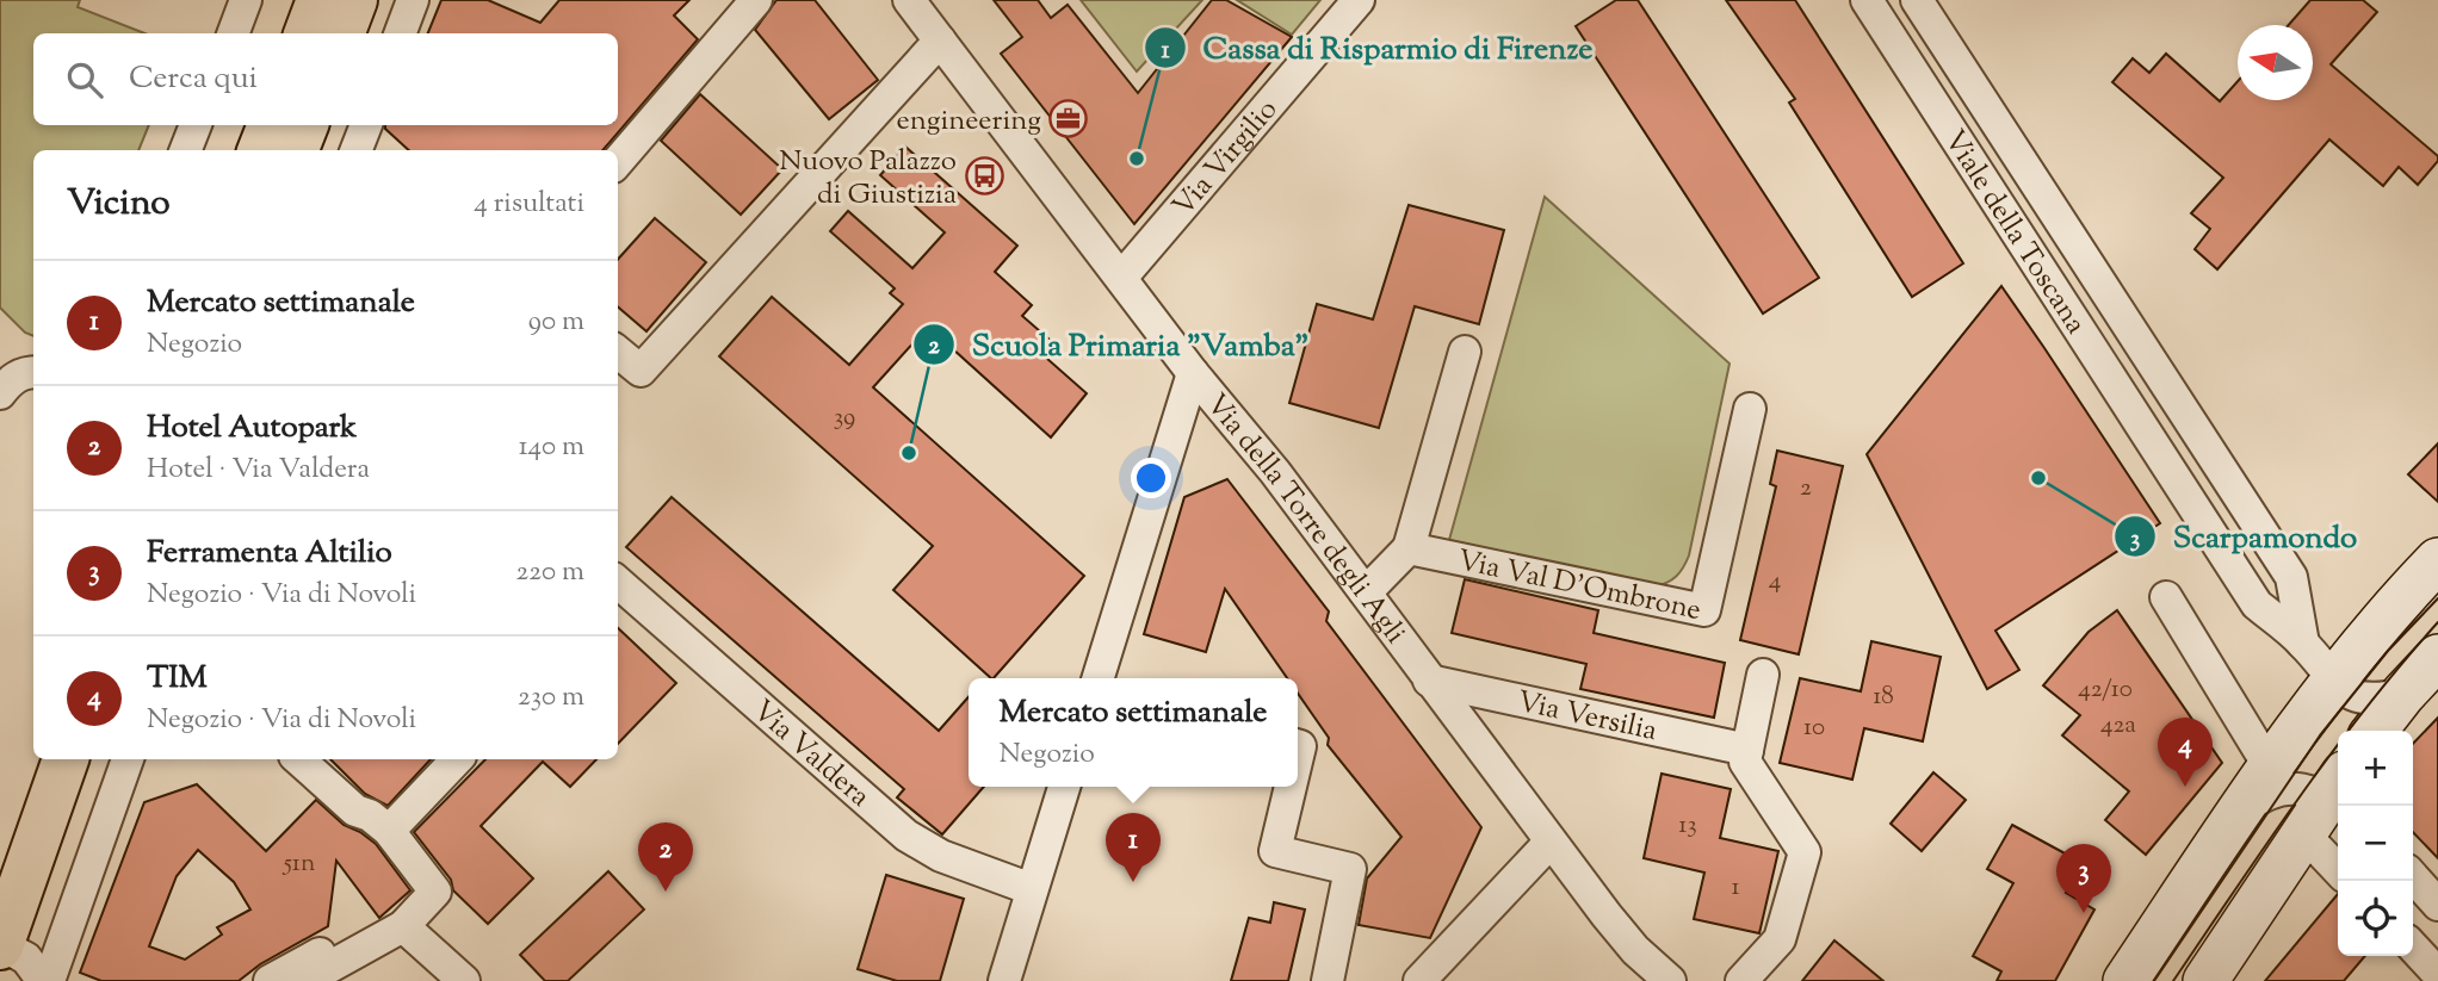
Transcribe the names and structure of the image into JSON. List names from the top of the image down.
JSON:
{
  "streets": {
    "street": [
      "Via Virgilio",
      "Viale della Toscana",
      "Via della Torre degli Agli",
      "Via Val D'Ombrone",
      "Via Versilia",
      "Via Valdera"
    ]
  },
  "crossings": [
    ["Via Virgilio", "Via della Torre degli Agli"],
    ["Via della Torre degli Agli", "Via Versilia"]
  ],
  "places": {
    "office": ["engineering"],
    "other": ["Cassa di Risparmio di Firenze", "Scuola Primaria \"Vamba\"", "Scarpamondo"],
    "bus stop": ["Nuovo Palazzo di Giustizia"]
  },
  "house_numbers": [
    "39",
    "2",
    "4",
    "42/10",
    "18",
    "42a",
    "10",
    "13",
    "51n",
    "1"
  ],
  "north": "left",
  "page": {
    "search": "Cerca qui",
    "heading": ["Vicino", "4 risultati"],
    "list": [
      {
        "mark": "1",
        "name": "Mercato settimanale",
        "note": "Negozio",
        "value": "90 m"
      },
      {
        "mark": "2",
        "name": "Hotel Autopark",
        "note": "Hotel · Via Valdera",
        "value": "140 m"
      },
      {
        "mark": "3",
        "name": "Ferramenta Altilio",
        "note": "Negozio · Via di Novoli",
        "value": "220 m"
      },
      {
        "mark": "4",
        "name": "TIM",
        "note": "Negozio · Via di Novoli",
        "value": "230 m"
      }
    ],
    "popup": ["Mercato settimanale", "Negozio"],
    "pins": [
      "4",
      "1",
      "2",
      "3"
    ],
    "map_buttons": ["+", "−"]
  }
}
